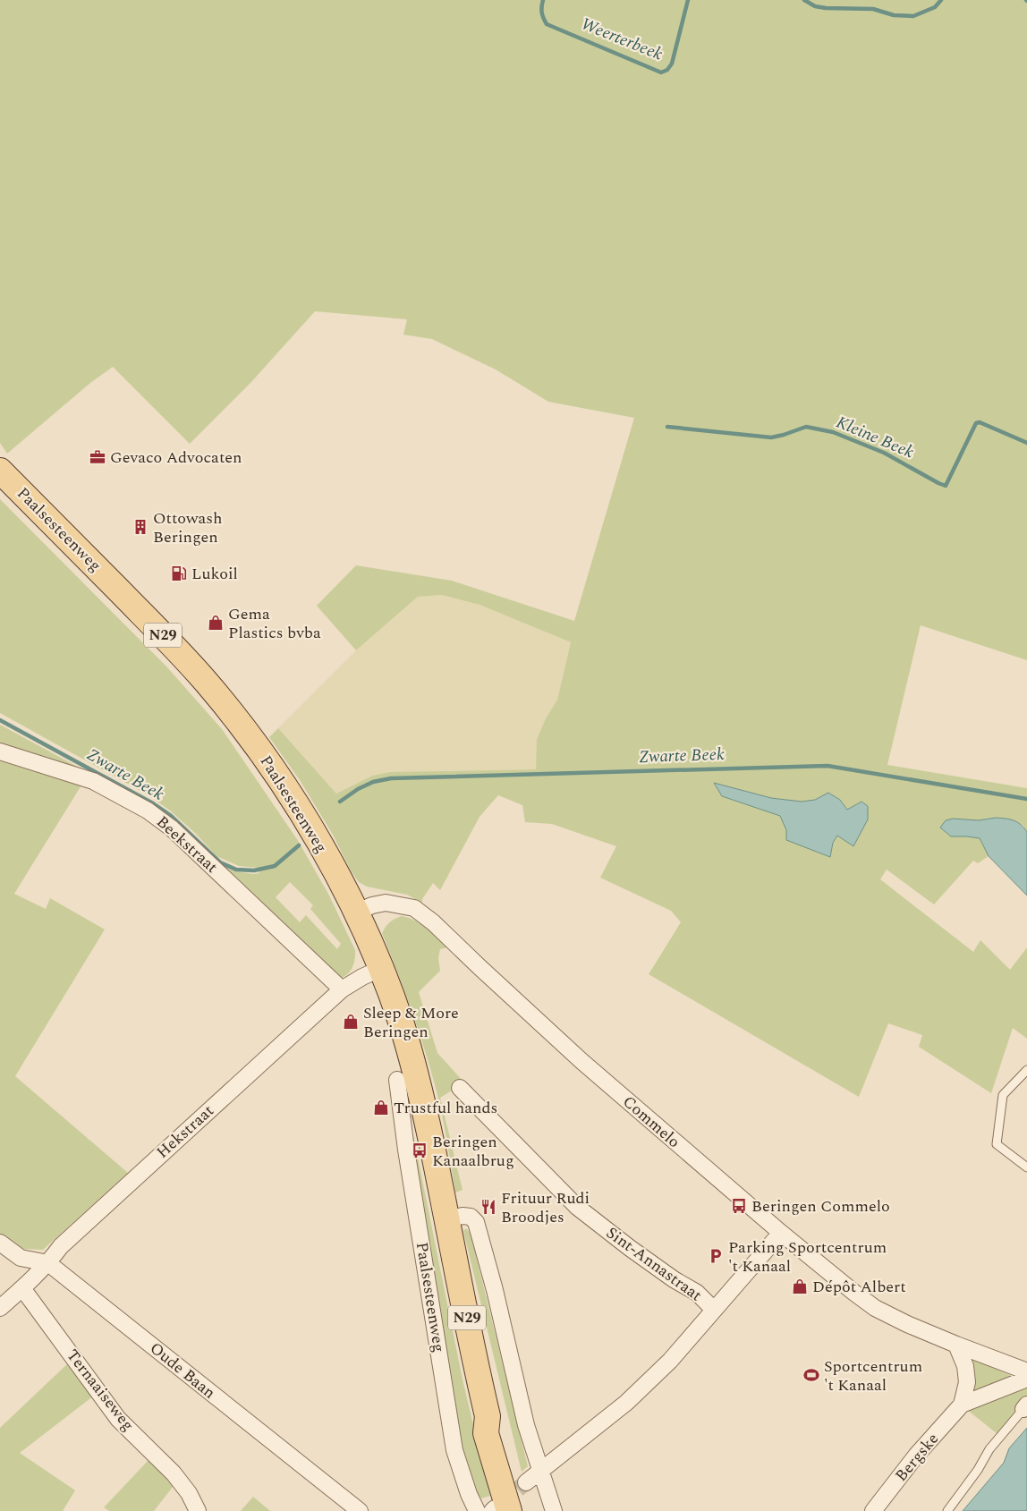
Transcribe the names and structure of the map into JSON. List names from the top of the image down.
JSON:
{
  "streets": {
    "main road": ["Paalsesteenweg", "N29"],
    "street": [
      "Beekstraat",
      "Commelo",
      "Hekstraat",
      "Sint-Annastraat",
      "Oude Baan",
      "Ternaaiseweg",
      "Bergske"
    ]
  },
  "crossings": [
    ["Paalsesteenweg", "Commelo"],
    ["Paalsesteenweg", "Hekstraat"],
    ["Beekstraat", "Hekstraat"],
    ["Commelo", "Sint-Annastraat"],
    ["Hekstraat", "Oude Baan"],
    ["Hekstraat", "Ternaaiseweg"]
  ],
  "water": ["Weerterbeek", "Kleine Beek", "Zwarte Beek"],
  "places": {
    "office": ["Gevaco Advocaten"],
    "building": ["Ottowash Beringen"],
    "fuel station": ["Lukoil"],
    "shop": [
      "Gema Plastics bvba",
      "Sleep & More Beringen",
      "Trustful hands",
      "Dépôt Albert"
    ],
    "bus stop": ["Beringen Kanaalbrug", "Beringen Commelo"],
    "restaurant": ["Frituur Rudi Broodjes"],
    "parking": ["Parking Sportcentrum 't Kanaal"],
    "sports": ["Sportcentrum 't Kanaal"]
  }
}
